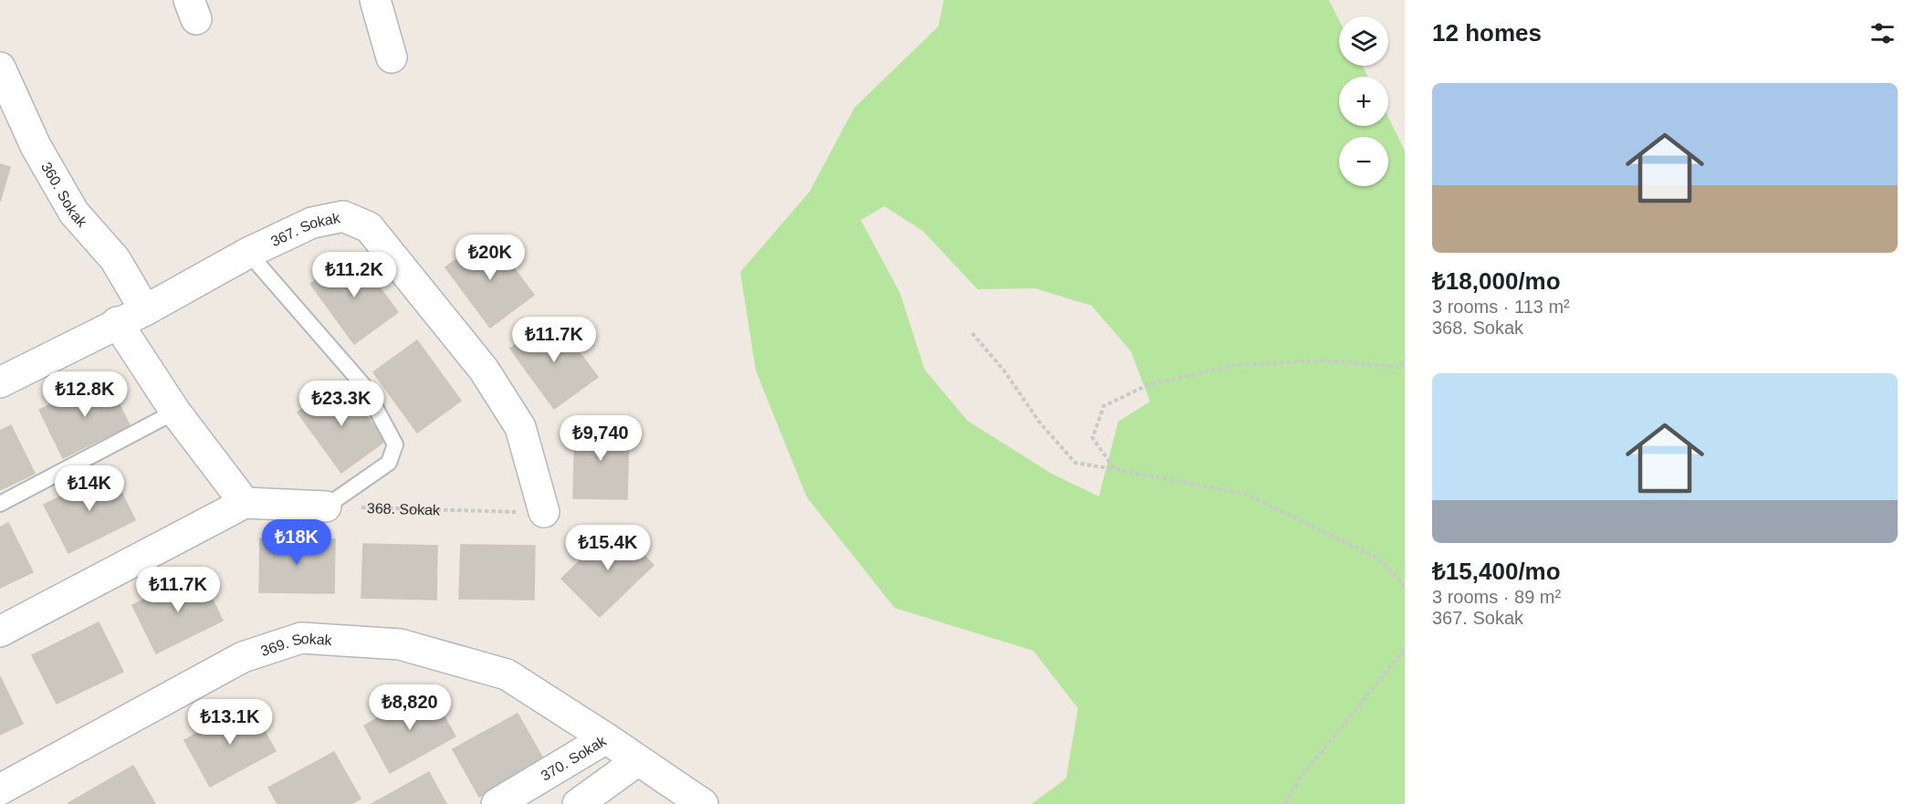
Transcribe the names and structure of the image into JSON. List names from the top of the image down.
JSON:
{
  "streets": {
    "street": [
      "360. Sokak",
      "367. Sokak",
      "369. Sokak",
      "370. Sokak"
    ],
    "path": ["368. Sokak"]
  },
  "crossings": [
    ["360. Sokak", "367. Sokak"],
    ["367. Sokak", "368. Sokak"],
    ["369. Sokak", "370. Sokak"]
  ],
  "page": {
    "heading": "12 homes",
    "map_buttons": ["+", "−"],
    "list": [
      {
        "name": "₺18,000/mo",
        "note": "3 rooms · 113 m² · 368. Sokak"
      },
      {
        "name": "₺15,400/mo",
        "note": "3 rooms · 89 m² · 367. Sokak"
      }
    ],
    "price": [
      "₺20K",
      "₺11.2K",
      "₺11.7K",
      "₺12.8K",
      "₺23.3K",
      "₺9,740",
      "₺14K",
      "₺18K",
      "₺15.4K",
      "₺11.7K",
      "₺8,820",
      "₺13.1K"
    ]
  }
}
